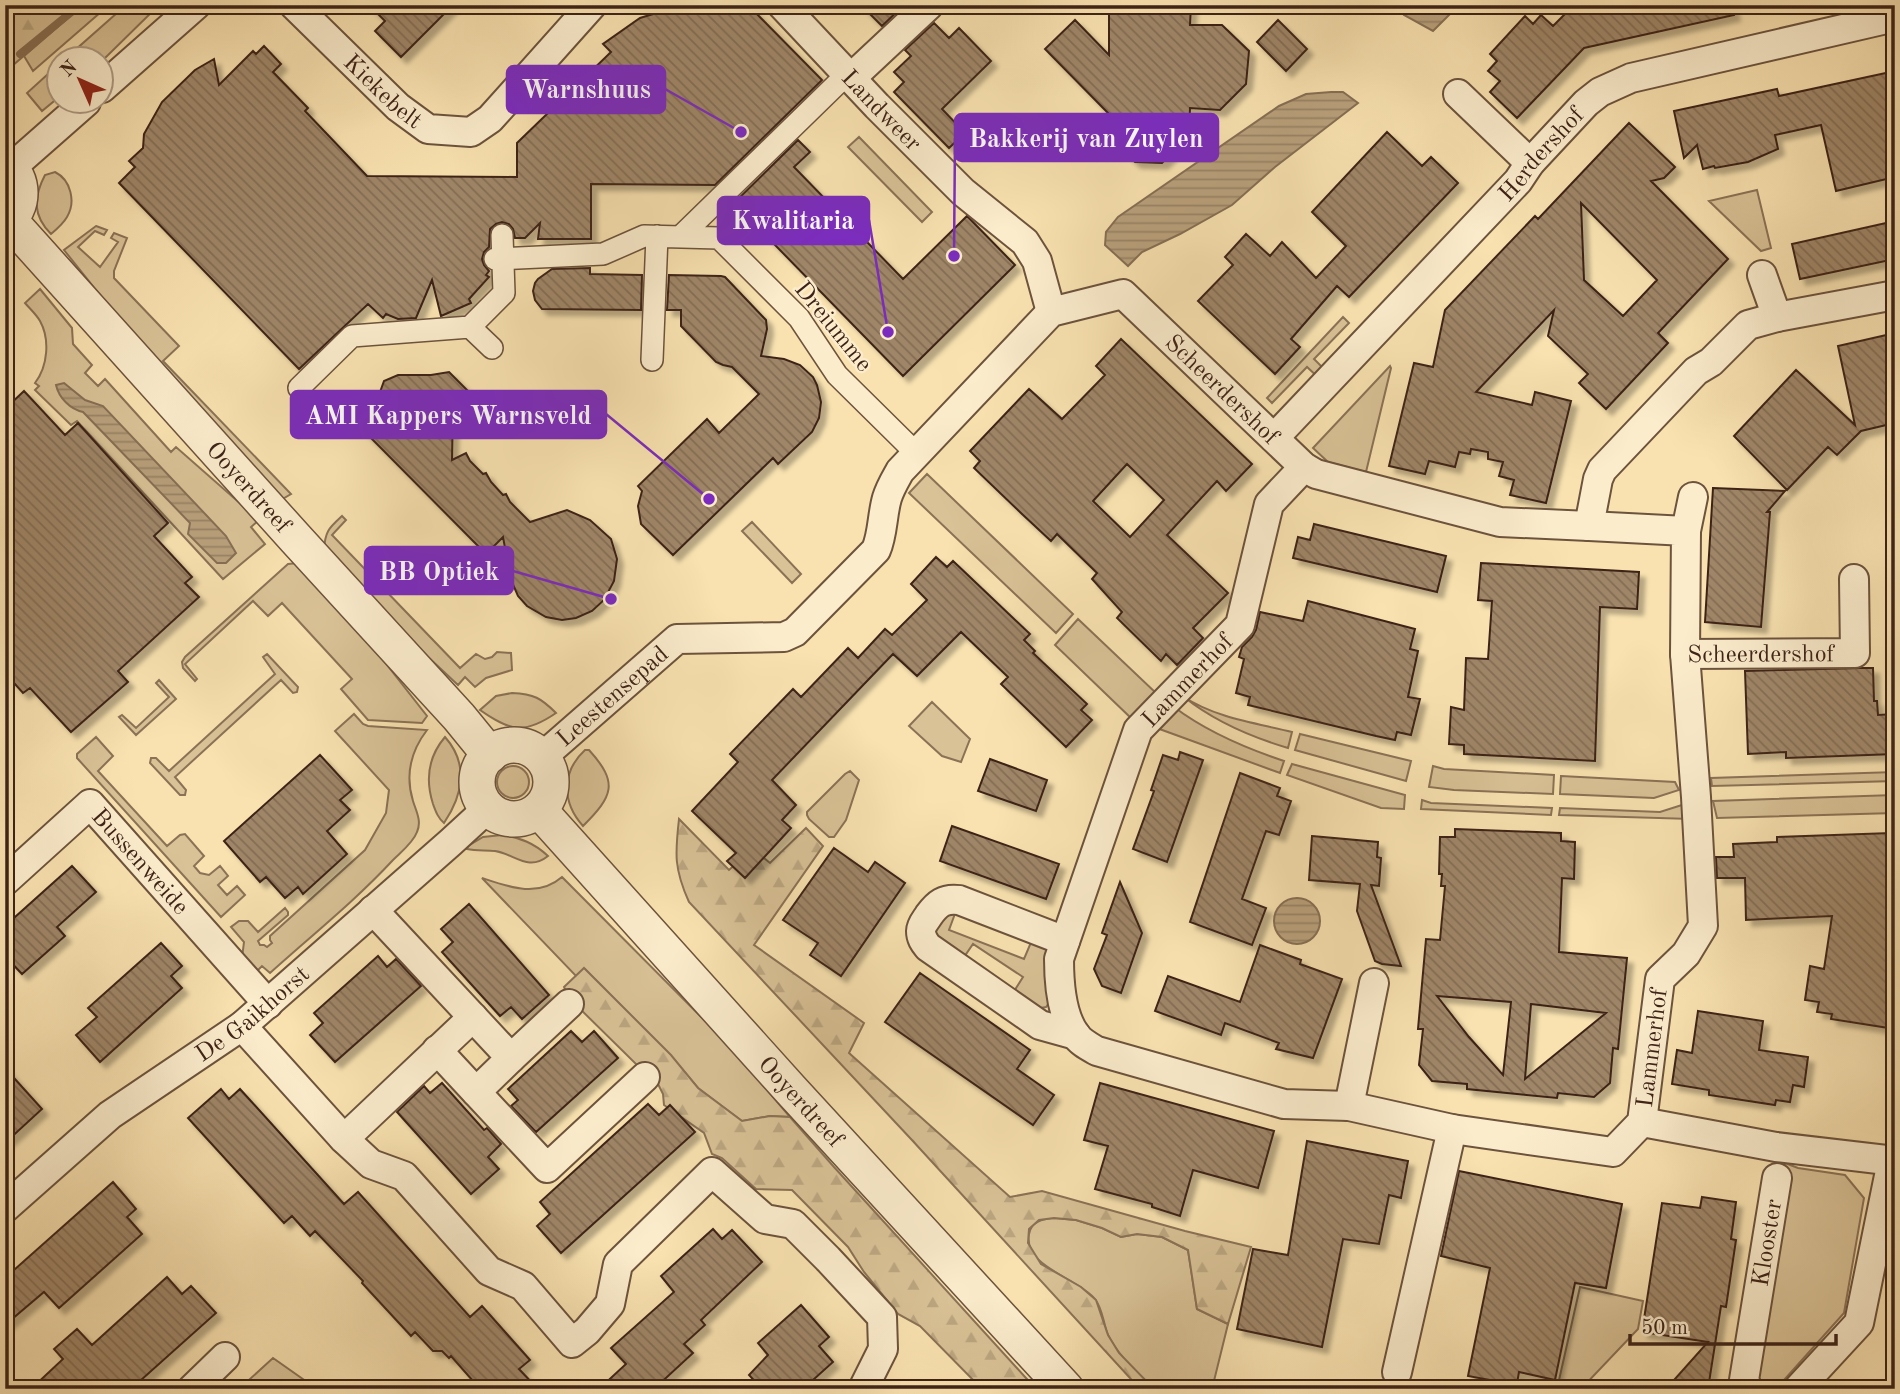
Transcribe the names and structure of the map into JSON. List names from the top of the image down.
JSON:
{
  "streets": {
    "street": [
      "Kiekebelt",
      "Landweer",
      "Herdershof",
      "Dreiumme",
      "Scheerdershof",
      "Ooyerdreef",
      "Lammerhof",
      "Leestensepad",
      "Bussenweide",
      "De Gaikhorst",
      "Klooster"
    ]
  },
  "crossings": [
    ["Landweer", "Scheerdershof"],
    ["Herdershof", "Scheerdershof"],
    ["Dreiumme", "Leestensepad"],
    ["Scheerdershof", "Lammerhof"],
    ["Ooyerdreef", "Leestensepad"],
    ["Ooyerdreef", "De Gaikhorst"],
    ["Leestensepad", "De Gaikhorst"],
    ["Bussenweide", "De Gaikhorst"]
  ],
  "places": [
    "Warnshuus",
    "Bakkerij van Zuylen",
    "Kwalitaria",
    "AMI Kappers Warnsveld",
    "BB Optiek"
  ],
  "scale_bar": "50 m",
  "north": "top left"
}
